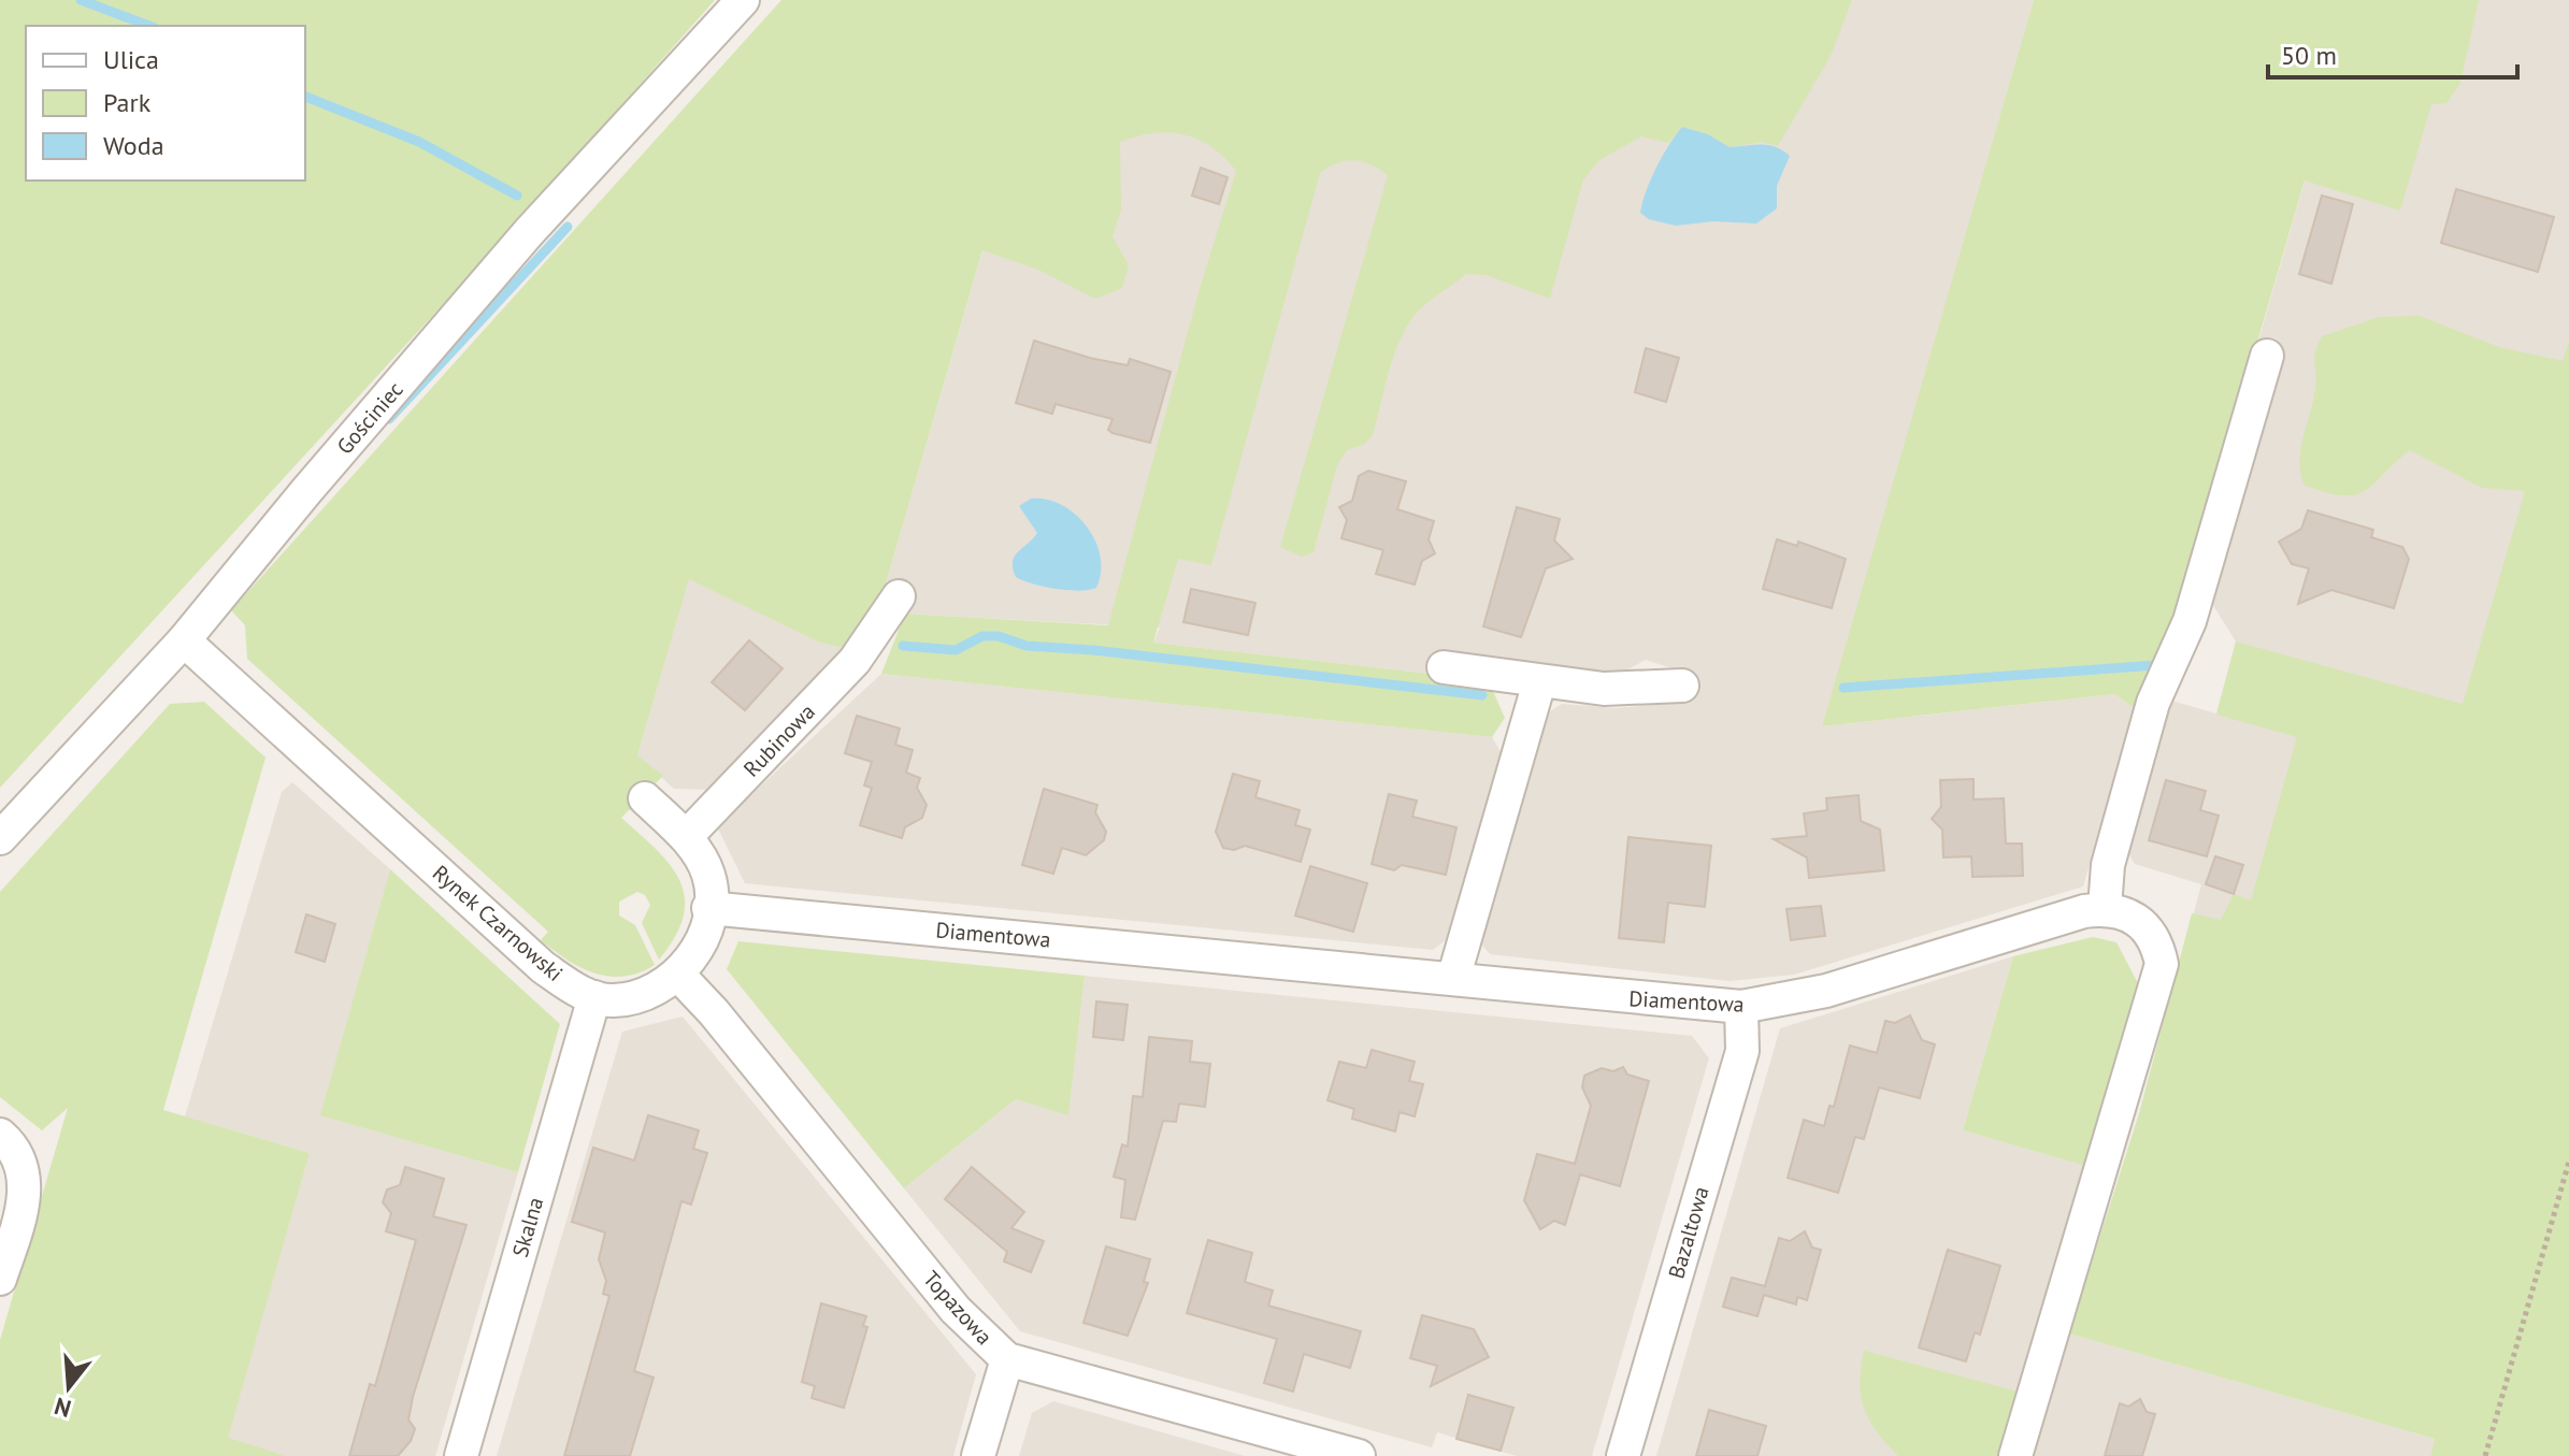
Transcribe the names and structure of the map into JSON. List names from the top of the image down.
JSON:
{
  "streets": {
    "street": [
      "Gościniec",
      "Rubinowa",
      "Rynek Czarnowski",
      "Diamentowa",
      "Skalna",
      "Bazaltowa",
      "Topazowa"
    ]
  },
  "crossings": [
    ["Gościniec", "Rynek Czarnowski"],
    ["Rynek Czarnowski", "Skalna"],
    ["Diamentowa", "Bazaltowa"]
  ],
  "legend": ["Ulica", "Park", "Woda"],
  "scale_bar": "50 m",
  "north": "bottom"
}
